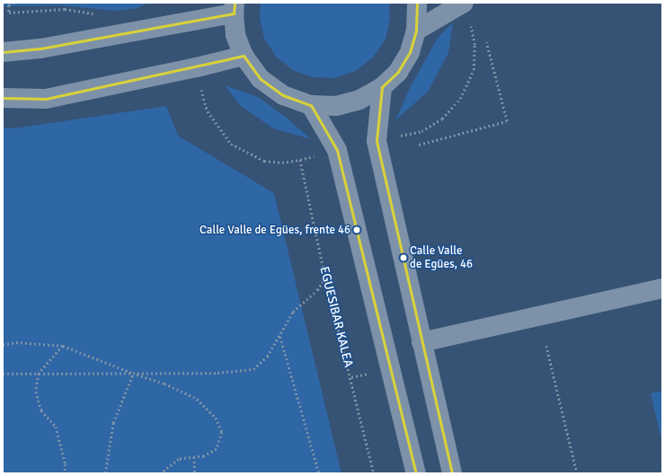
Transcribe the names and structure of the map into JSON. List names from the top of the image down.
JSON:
{
  "streets": {
    "path": ["EGUESIBAR KALEA"]
  },
  "places": ["Calle Valle de Egües, frente 46", "Calle Valle de Egües, 46"]
}
